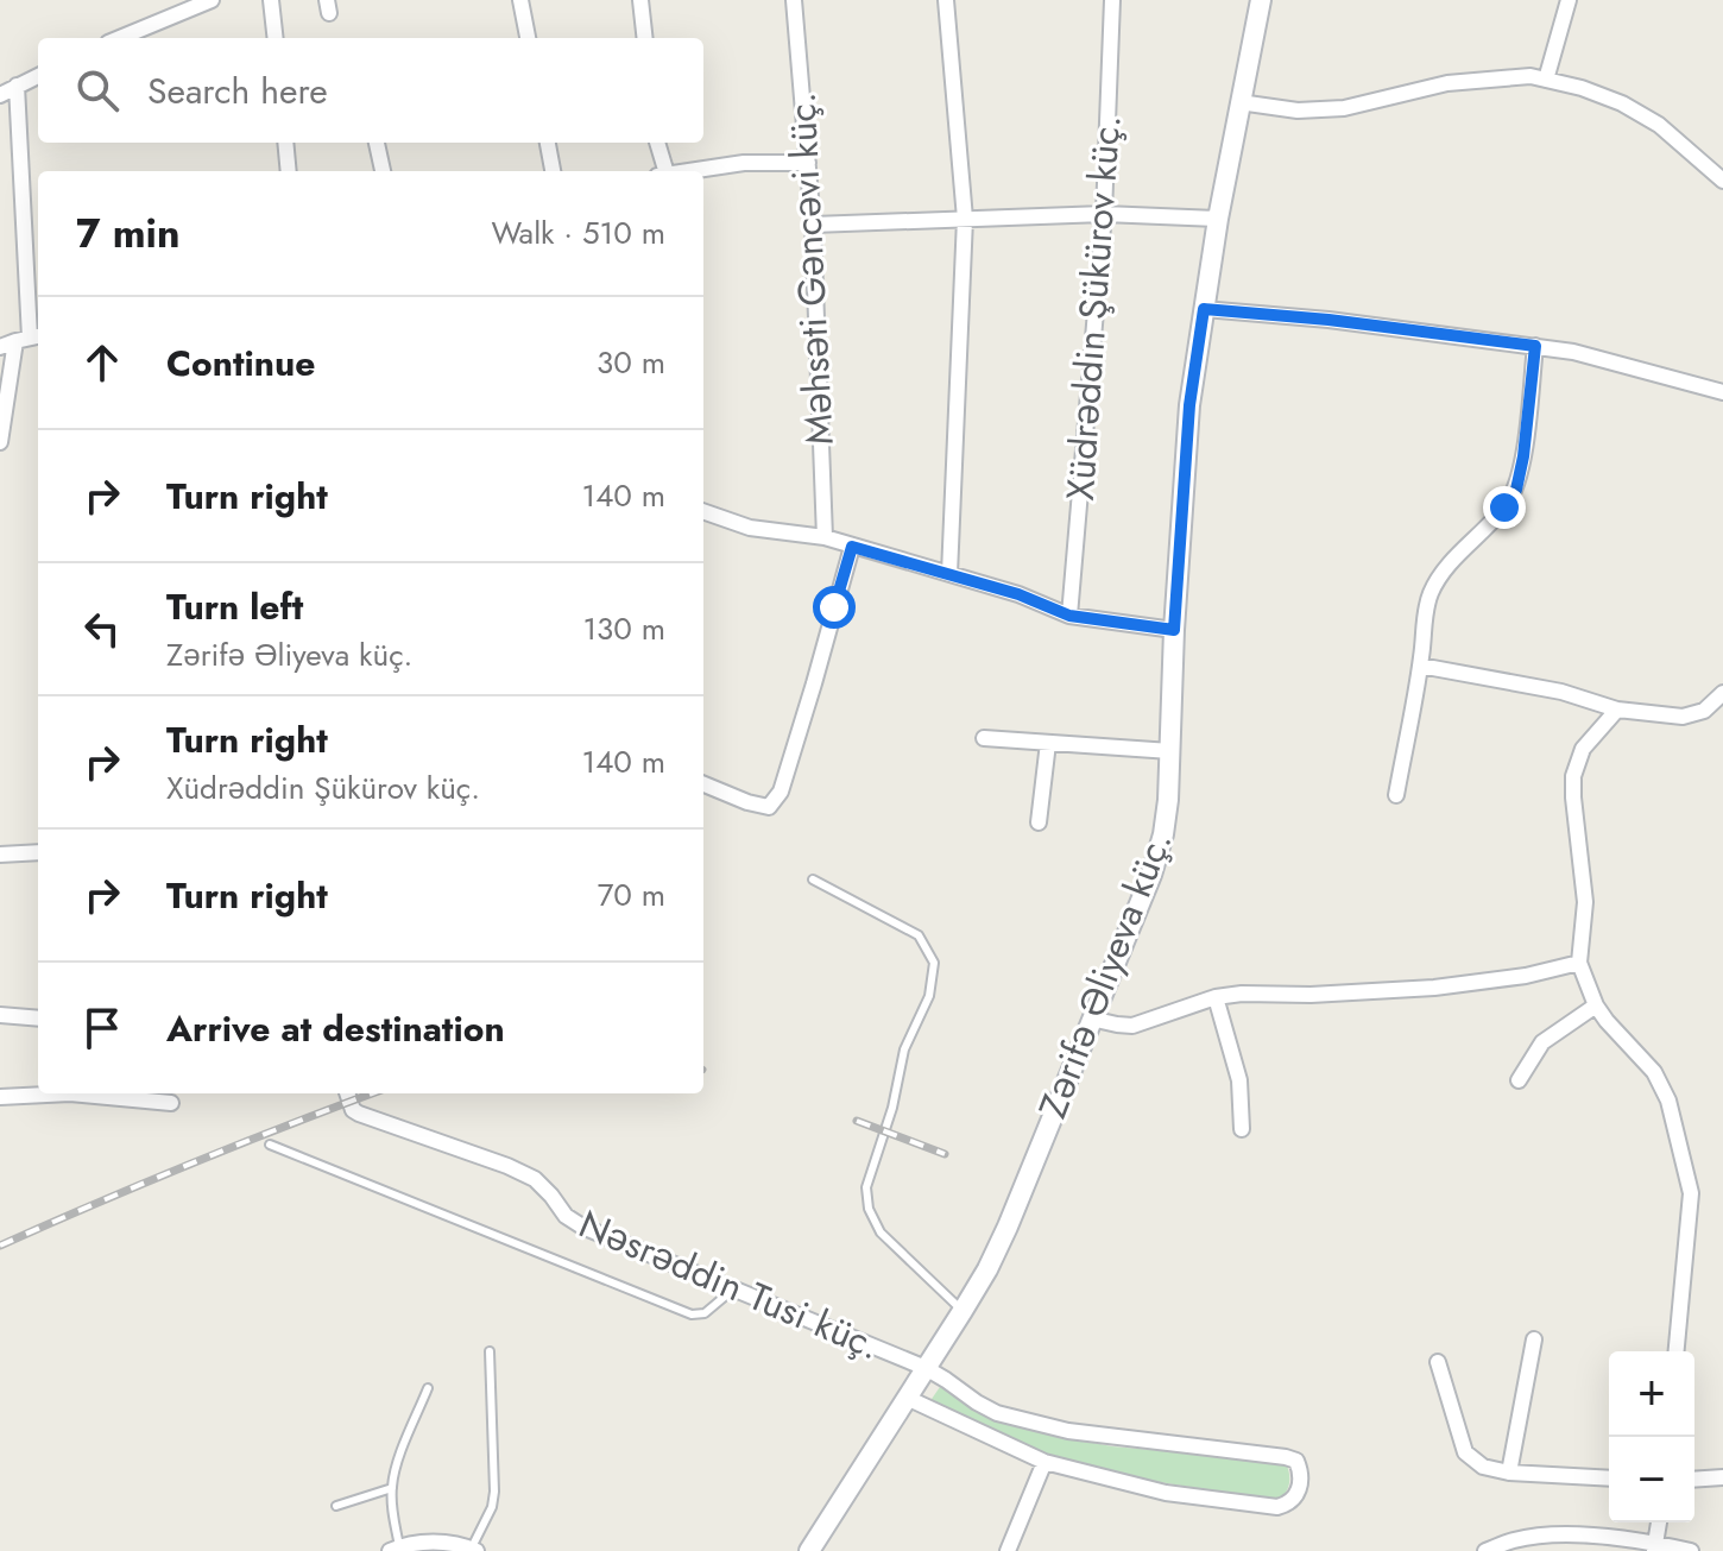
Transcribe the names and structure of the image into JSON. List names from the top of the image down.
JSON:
{
  "streets": {
    "street": [
      "Məhsəti Gəncəvi küç.",
      "Xüdrəddin Şükürov küç.",
      "Zərifə Əliyeva küç.",
      "Nəsrəddin Tusi küç."
    ]
  },
  "crossings": [
    ["Zərifə Əliyeva küç.", "Nəsrəddin Tusi küç."]
  ],
  "page": {
    "search": "Search here",
    "heading": ["7 min", "Walk · 510 m"],
    "list": [
      ["Continue", "30 m"],
      ["Turn right", "140 m"],
      ["Turn left", "Zərifə Əliyeva küç.", "130 m"],
      ["Turn right", "Xüdrəddin Şükürov küç.", "140 m"],
      ["Turn right", "70 m"],
      "Arrive at destination"
    ],
    "map_buttons": ["+", "−"]
  }
}
